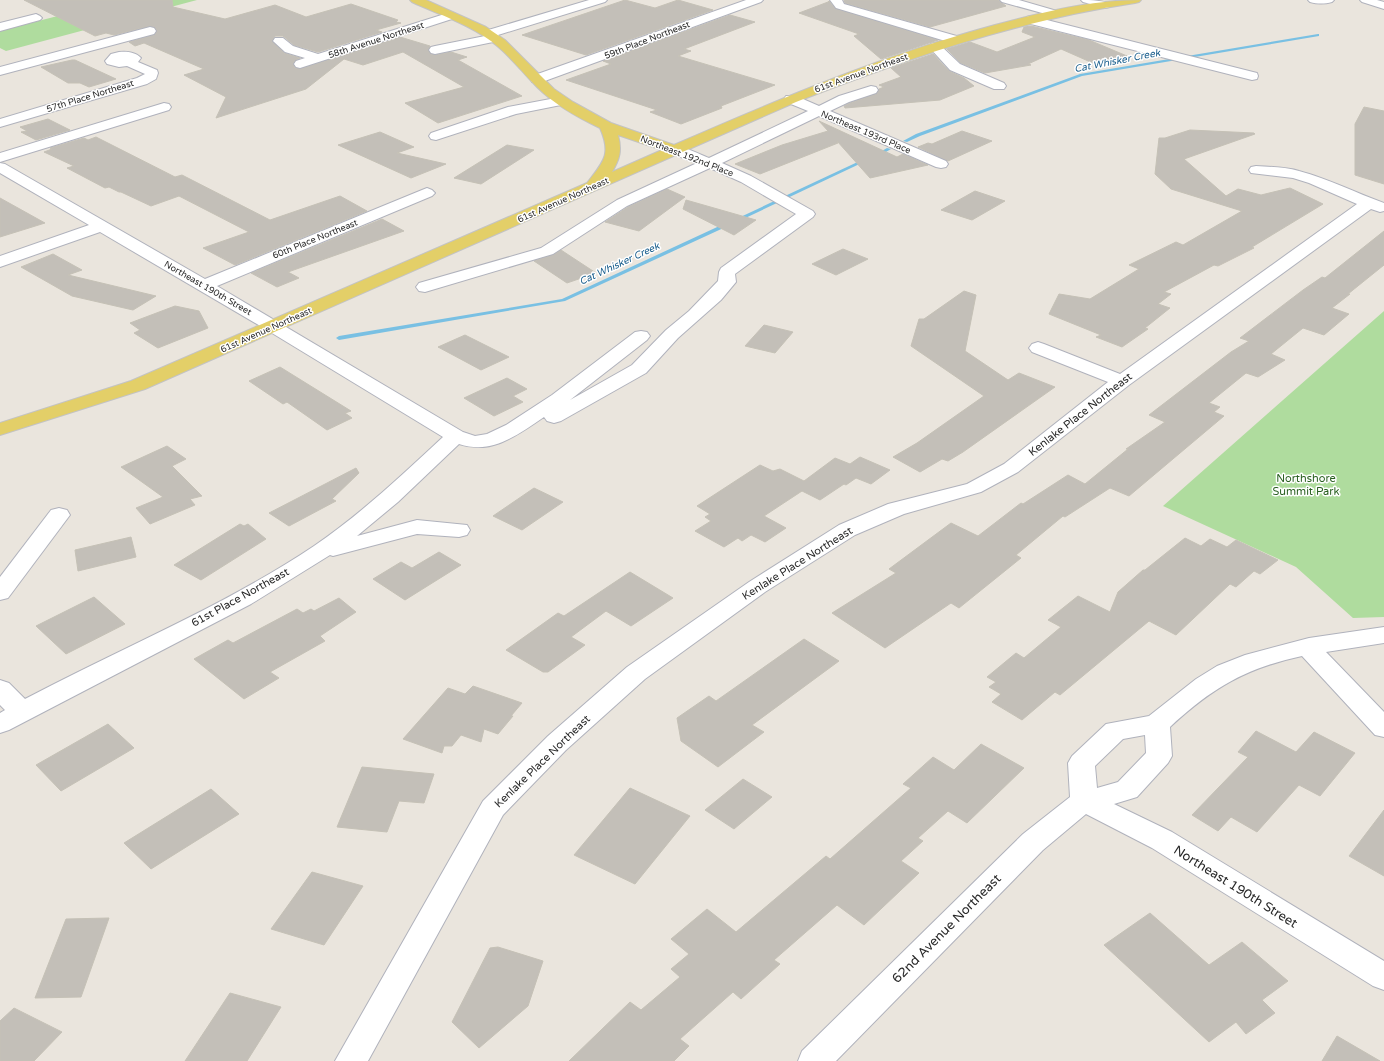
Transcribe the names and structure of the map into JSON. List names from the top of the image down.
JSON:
{
  "streets": {
    "main road": ["61st Avenue Northeast", "Northeast 192nd Place"],
    "street": [
      "58th Avenue Northeast",
      "59th Place Northeast",
      "57th Place Northeast",
      "Northeast 193rd Place",
      "60th Place Northeast",
      "Northeast 190th Street",
      "Kenlake Place Northeast",
      "61st Place Northeast",
      "62nd Avenue Northeast"
    ]
  },
  "crossings": [
    ["58th Avenue Northeast", "Northeast 192nd Place"],
    ["59th Place Northeast", "Northeast 192nd Place"],
    ["61st Avenue Northeast", "Northeast 193rd Place"],
    ["61st Avenue Northeast", "Northeast 192nd Place"],
    ["61st Avenue Northeast", "Northeast 190th Street"],
    ["Northeast 192nd Place", "Northeast 190th Street"],
    ["60th Place Northeast", "Northeast 190th Street"],
    ["Northeast 190th Street", "61st Place Northeast"],
    ["Northeast 190th Street", "62nd Avenue Northeast"]
  ],
  "water": ["Cat Whisker Creek"],
  "parks": ["Northshore Summit Park"]
}
